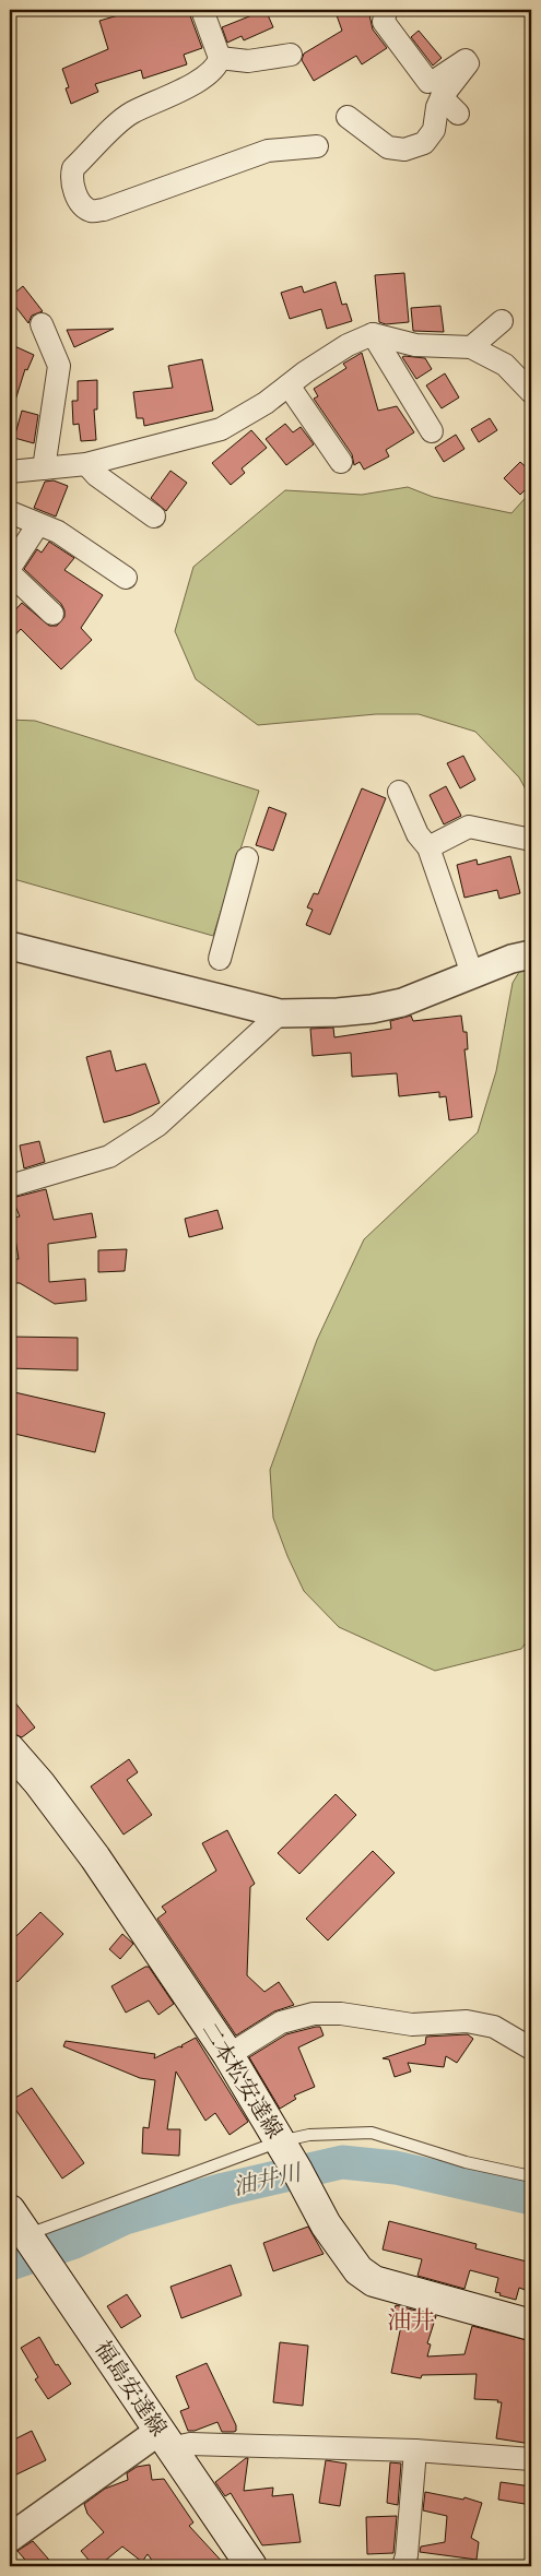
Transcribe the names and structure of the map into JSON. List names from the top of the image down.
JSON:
{
  "streets": {
    "main road": ["二本松安達線", "福島安達線"]
  },
  "districts": ["油井"],
  "water": ["油井川"]
}
